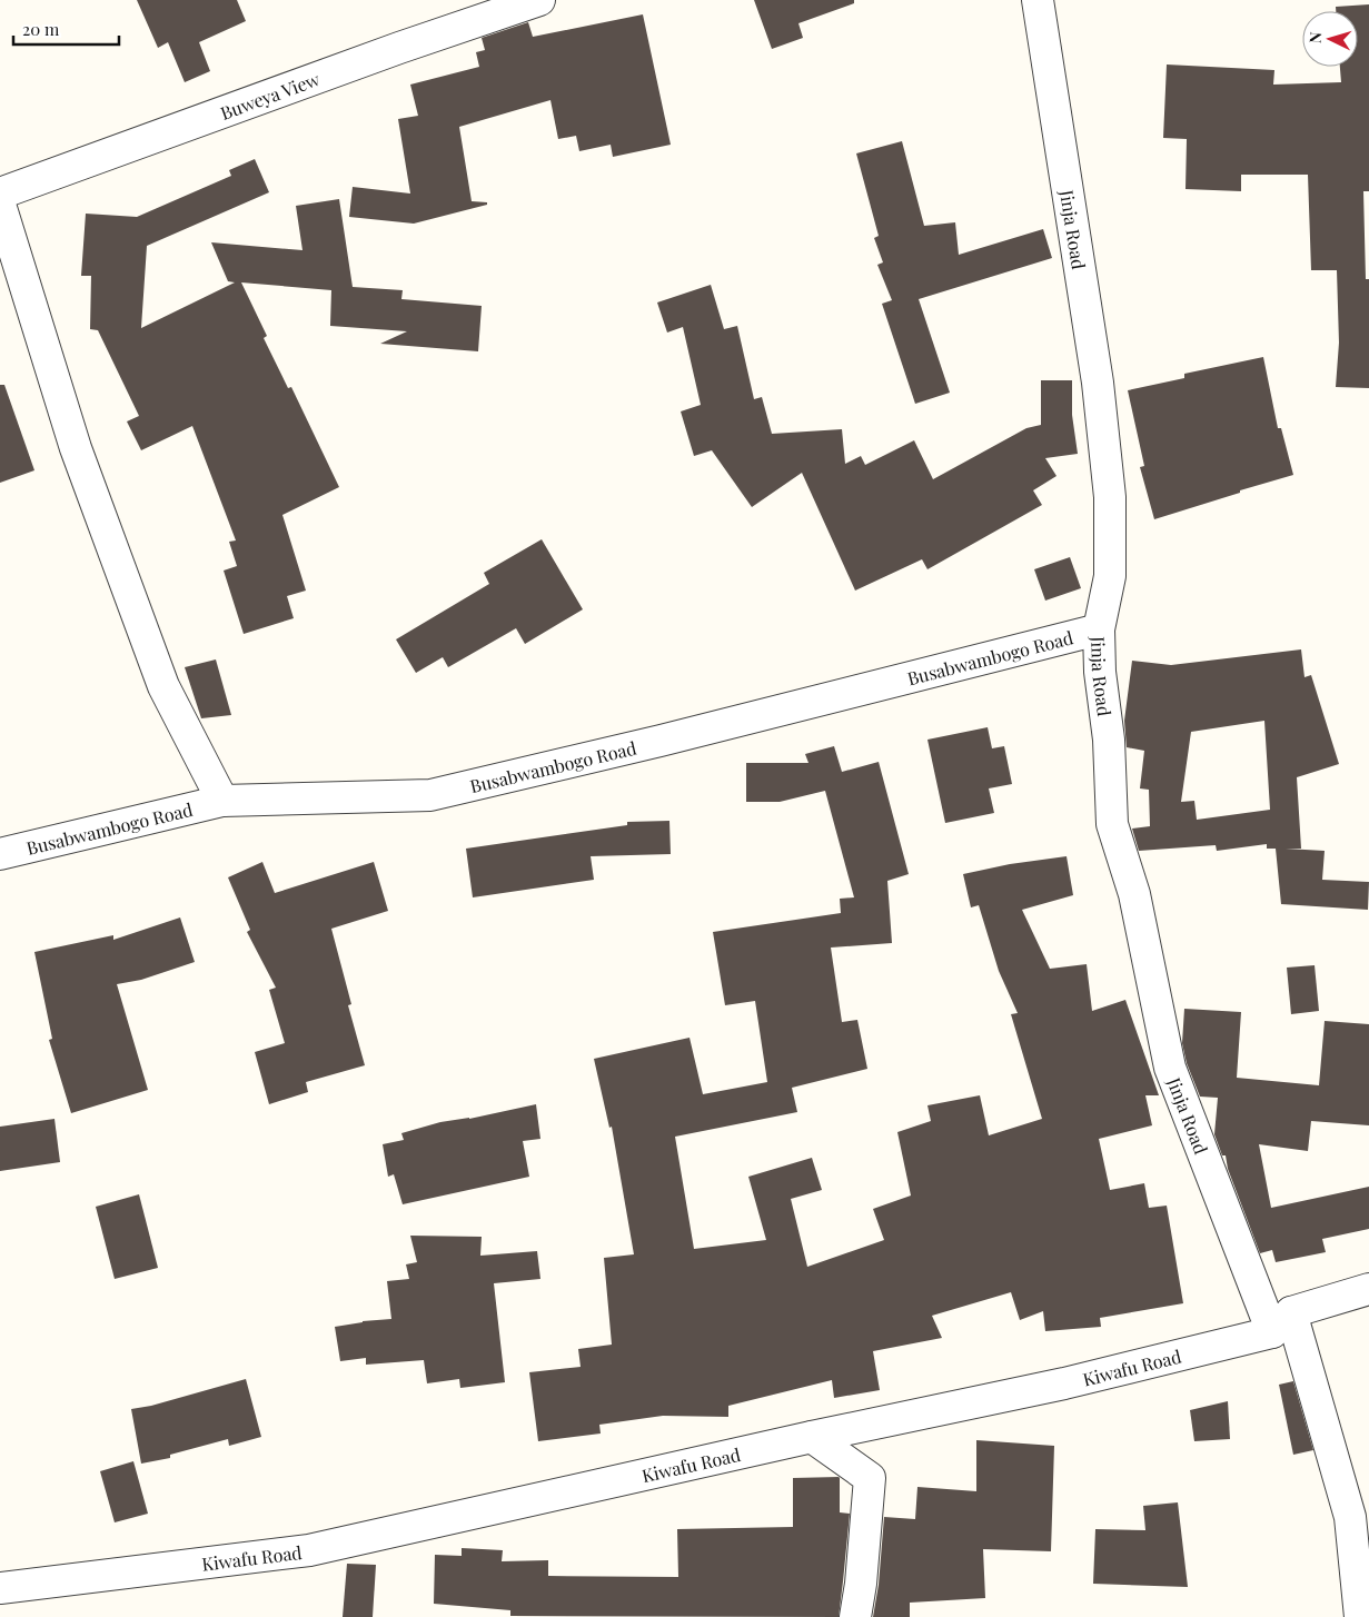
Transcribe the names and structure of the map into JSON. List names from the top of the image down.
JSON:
{
  "streets": {
    "street": [
      "Buweya View",
      "Jinja Road",
      "Busabwambogo Road",
      "Kiwafu Road"
    ]
  },
  "crossings": [
    ["Jinja Road", "Busabwambogo Road"],
    ["Jinja Road", "Kiwafu Road"]
  ],
  "scale_bar": "20 m",
  "north": "left"
}
